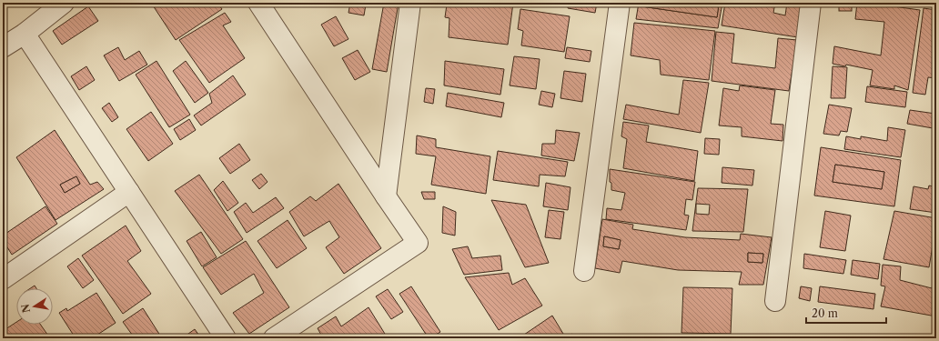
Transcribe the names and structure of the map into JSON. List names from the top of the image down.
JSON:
{
  "scale_bar": "20 m",
  "north": "left"
}
